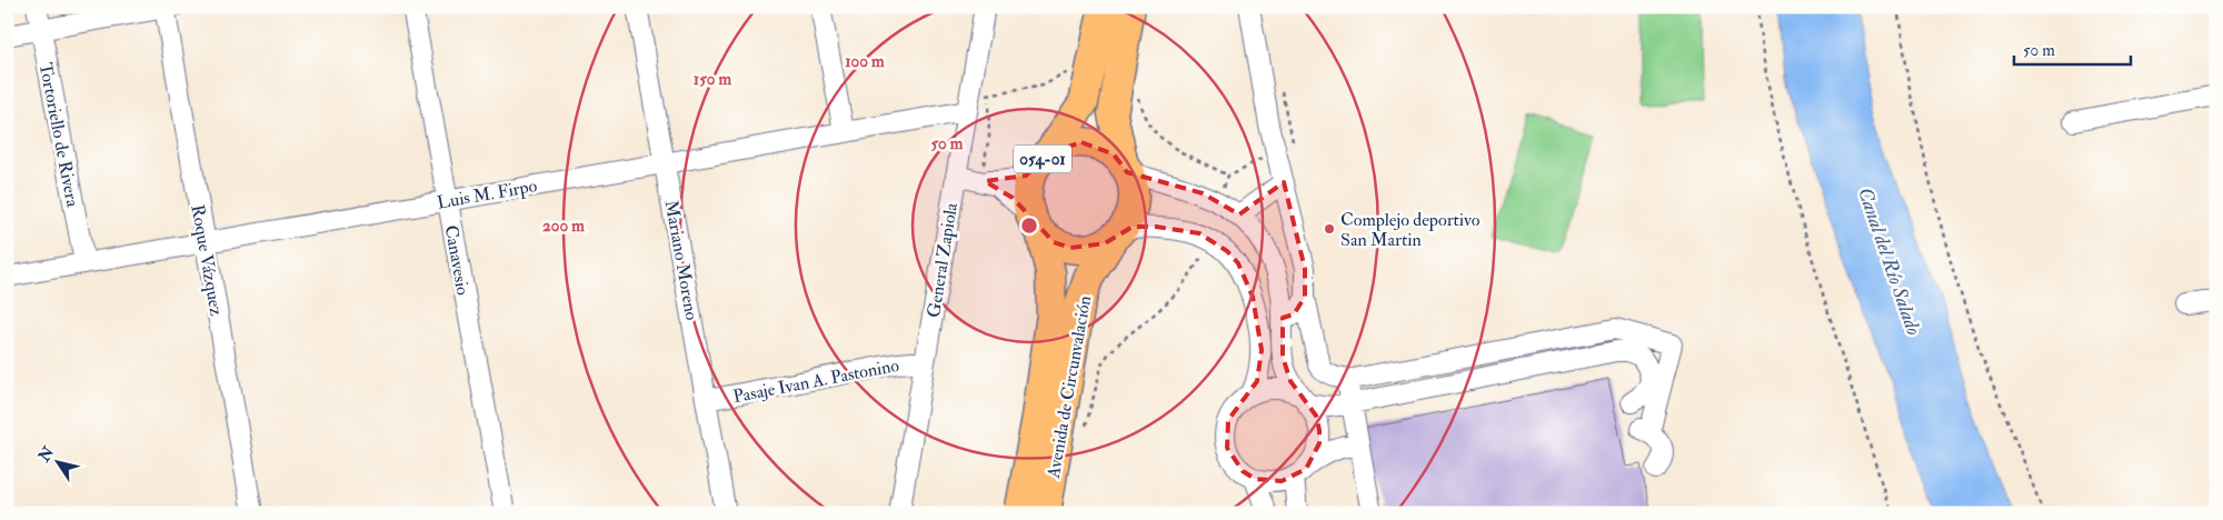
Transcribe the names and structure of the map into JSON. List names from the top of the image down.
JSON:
{
  "streets": {
    "highway": ["054-01", "Avenida de Circunvalación"],
    "street": [
      "Tortoriello de Rivera",
      "Luis M. Firpo",
      "Roque Vázquez",
      "Canavesio",
      "Mariano Moreno",
      "General Zapiola",
      "Pasaje Ivan A. Pastonino"
    ]
  },
  "crossings": [
    ["Tortoriello de Rivera", "Luis M. Firpo"],
    ["054-01", "Avenida de Circunvalación"],
    ["Luis M. Firpo", "Roque Vázquez"],
    ["Luis M. Firpo", "Canavesio"],
    ["Luis M. Firpo", "Mariano Moreno"],
    ["Luis M. Firpo", "General Zapiola"],
    ["Mariano Moreno", "Pasaje Ivan A. Pastonino"],
    ["General Zapiola", "Pasaje Ivan A. Pastonino"]
  ],
  "water": ["Canal del Río Salado"],
  "places": ["Complejo deportivo San Martin"],
  "scale_bar": "50 m",
  "north": "top left",
  "rings": [
    "100 m",
    "150 m",
    "50 m",
    "200 m"
  ]
}
